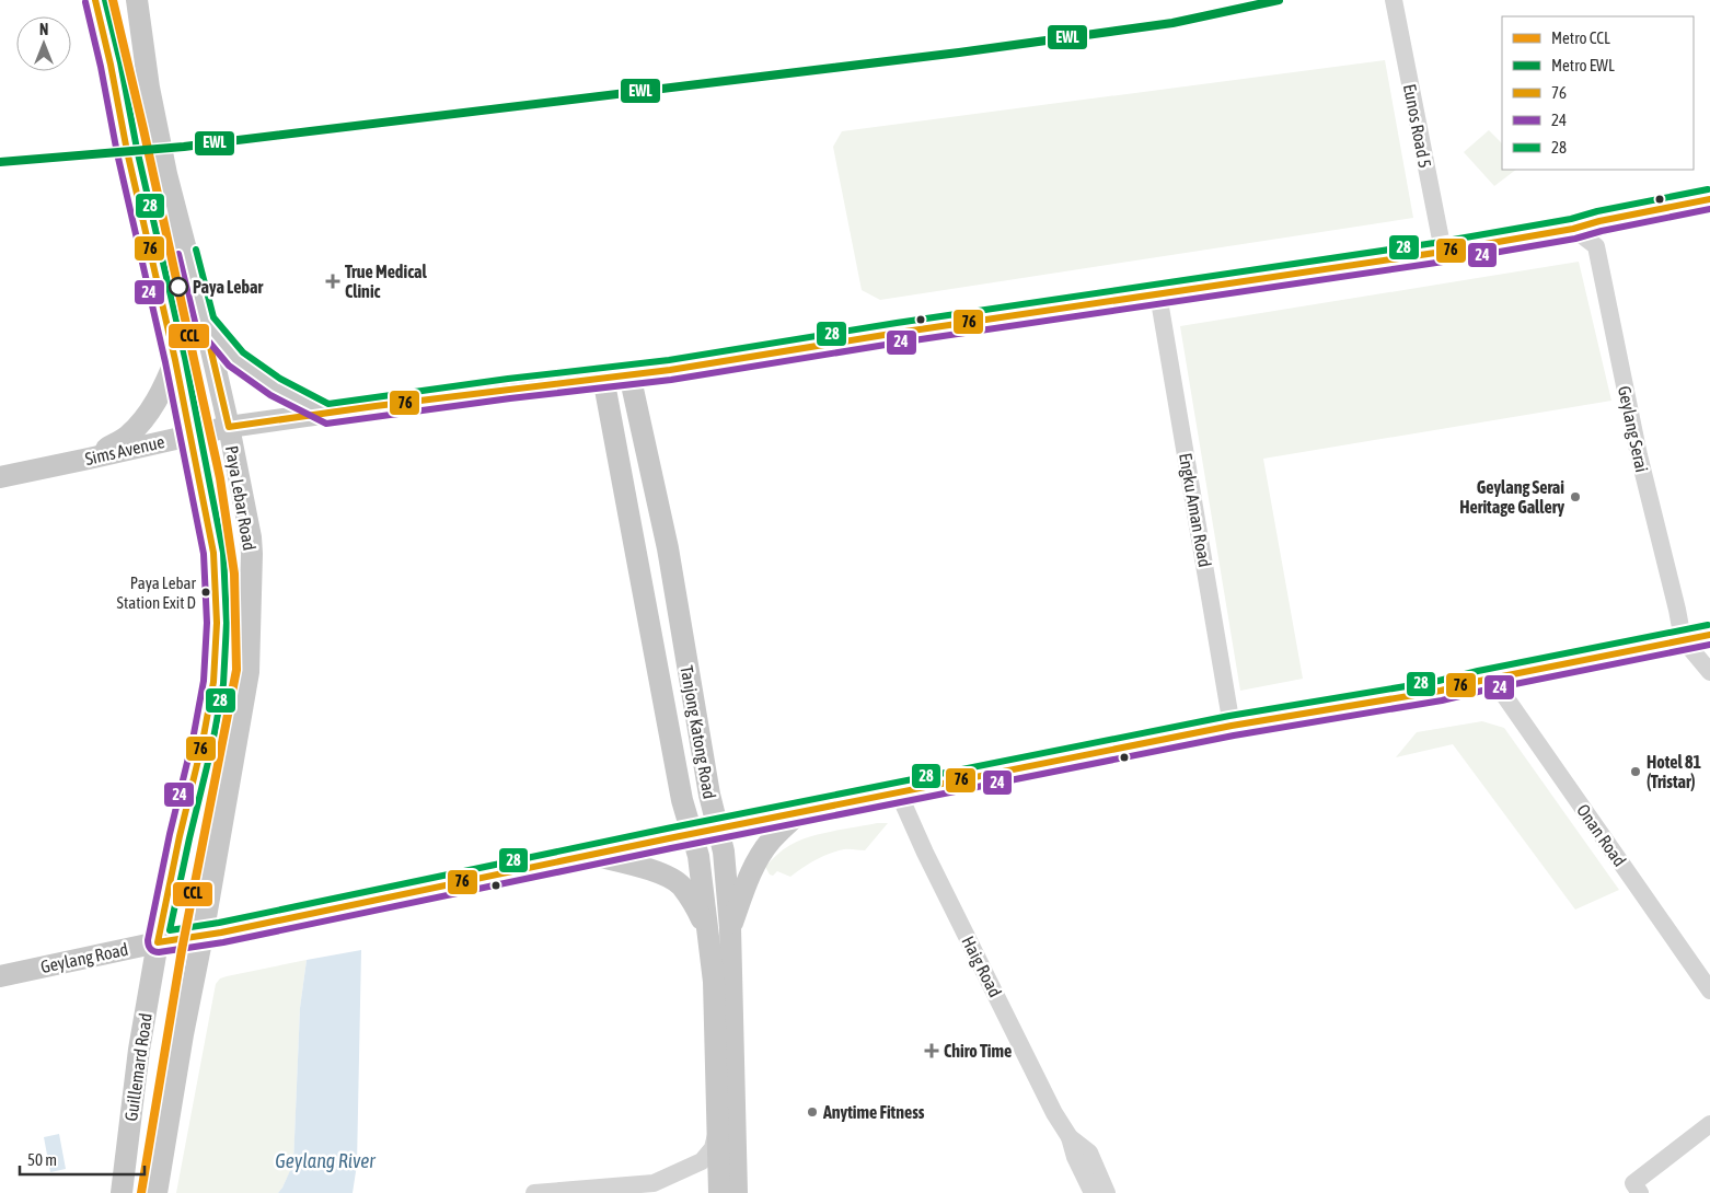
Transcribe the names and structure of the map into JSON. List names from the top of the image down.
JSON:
{
  "streets": {
    "main road": [
      "Sims Avenue",
      "Paya Lebar Road",
      "Tanjong Katong Road",
      "Geylang Road",
      "Guillemard Road"
    ],
    "street": [
      "Eunos Road 5",
      "Geylang Serai",
      "Engku Aman Road",
      "Onan Road",
      "Haig Road"
    ]
  },
  "crossings": [
    ["Eunos Road 5", "Sims Avenue"],
    ["Geylang Serai", "Sims Avenue"],
    ["Geylang Serai", "Geylang Road"],
    ["Sims Avenue", "Paya Lebar Road"],
    ["Sims Avenue", "Engku Aman Road"],
    ["Sims Avenue", "Tanjong Katong Road"],
    ["Paya Lebar Road", "Geylang Road"],
    ["Paya Lebar Road", "Guillemard Road"],
    ["Engku Aman Road", "Geylang Road"],
    ["Tanjong Katong Road", "Geylang Road"],
    ["Onan Road", "Geylang Road"],
    ["Geylang Road", "Haig Road"],
    ["Geylang Road", "Guillemard Road"]
  ],
  "water": ["Geylang River"],
  "places": {
    "health": ["True Medical Clinic", "Chiro Time"],
    "other": [
      "Paya Lebar",
      "Geylang Serai Heritage Gallery",
      "Paya Lebar Station Exit D",
      "Hotel 81 (Tristar)",
      "Anytime Fitness"
    ]
  },
  "lines": [
    "metro line CCL",
    "metro line EWL",
    "transit line 76",
    "transit line 28",
    "transit line 24"
  ],
  "legend": [
    "Metro CCL",
    "Metro EWL",
    "76",
    "24",
    "28"
  ],
  "scale_bar": "50 m",
  "north": "top"
}
